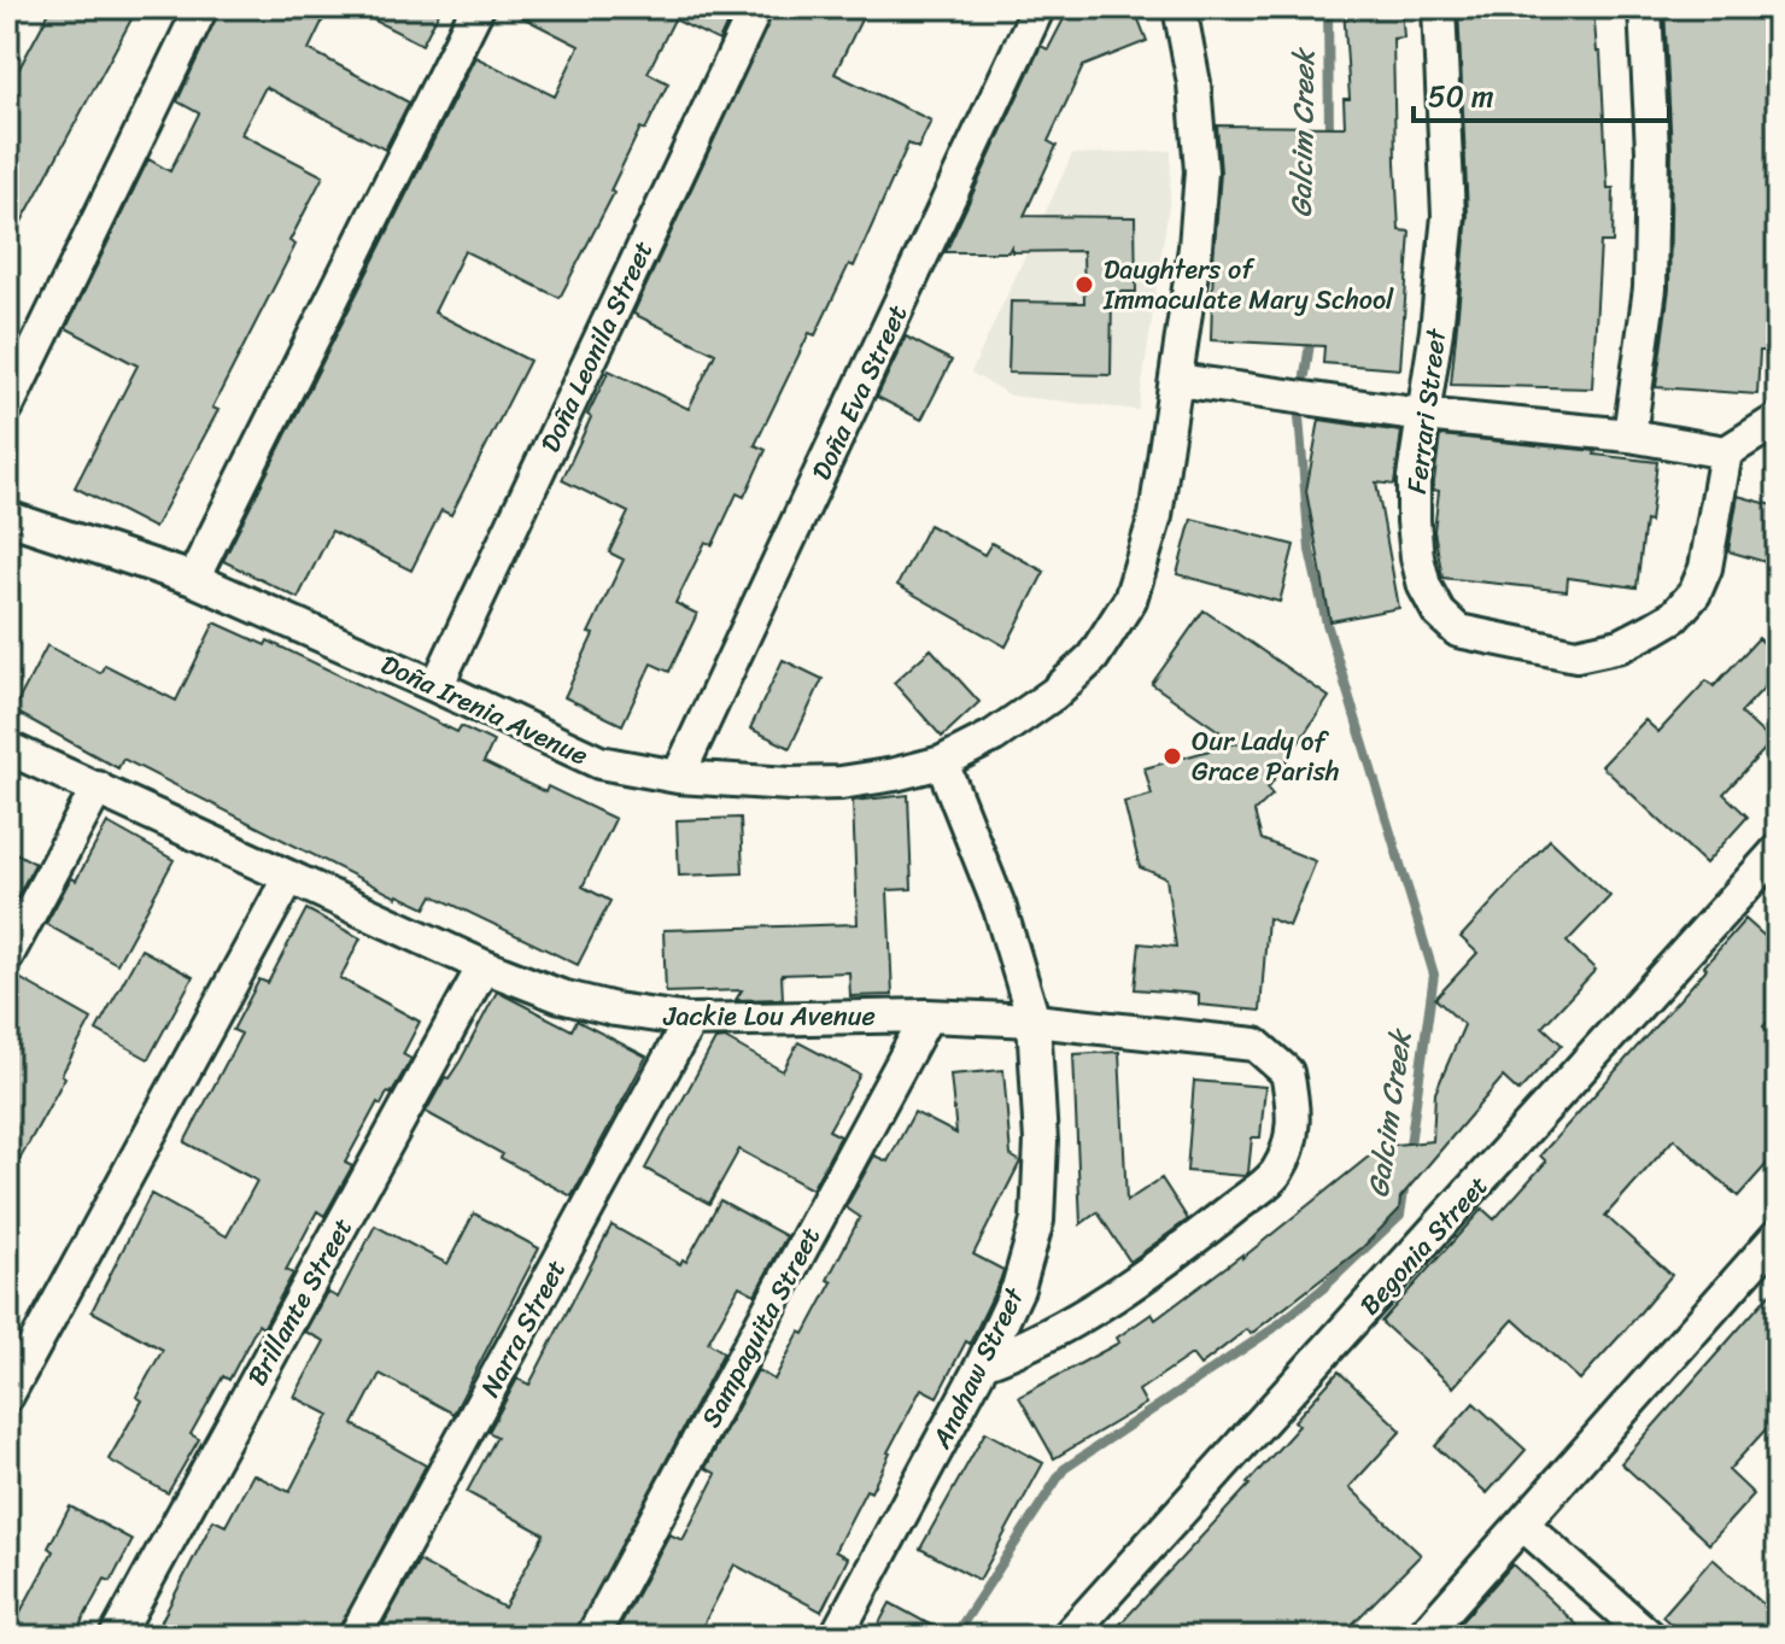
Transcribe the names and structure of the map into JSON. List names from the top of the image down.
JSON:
{
  "streets": {
    "street": [
      "Doña Leonila Street",
      "Doña Eva Street",
      "Ferrari Street",
      "Doña Irenia Avenue",
      "Jackie Lou Avenue",
      "Begonia Street",
      "Brillante Street",
      "Sampaguita Street",
      "Narra Street",
      "Anahaw Street"
    ]
  },
  "crossings": [
    ["Doña Leonila Street", "Doña Irenia Avenue"],
    ["Doña Eva Street", "Doña Irenia Avenue"],
    ["Doña Irenia Avenue", "Anahaw Street"],
    ["Jackie Lou Avenue", "Brillante Street"],
    ["Jackie Lou Avenue", "Sampaguita Street"],
    ["Jackie Lou Avenue", "Narra Street"],
    ["Jackie Lou Avenue", "Anahaw Street"]
  ],
  "water": ["Galcim Creek"],
  "places": ["Daughters of Immaculate Mary School", "Our Lady of Grace Parish"],
  "scale_bar": "50 m"
}
